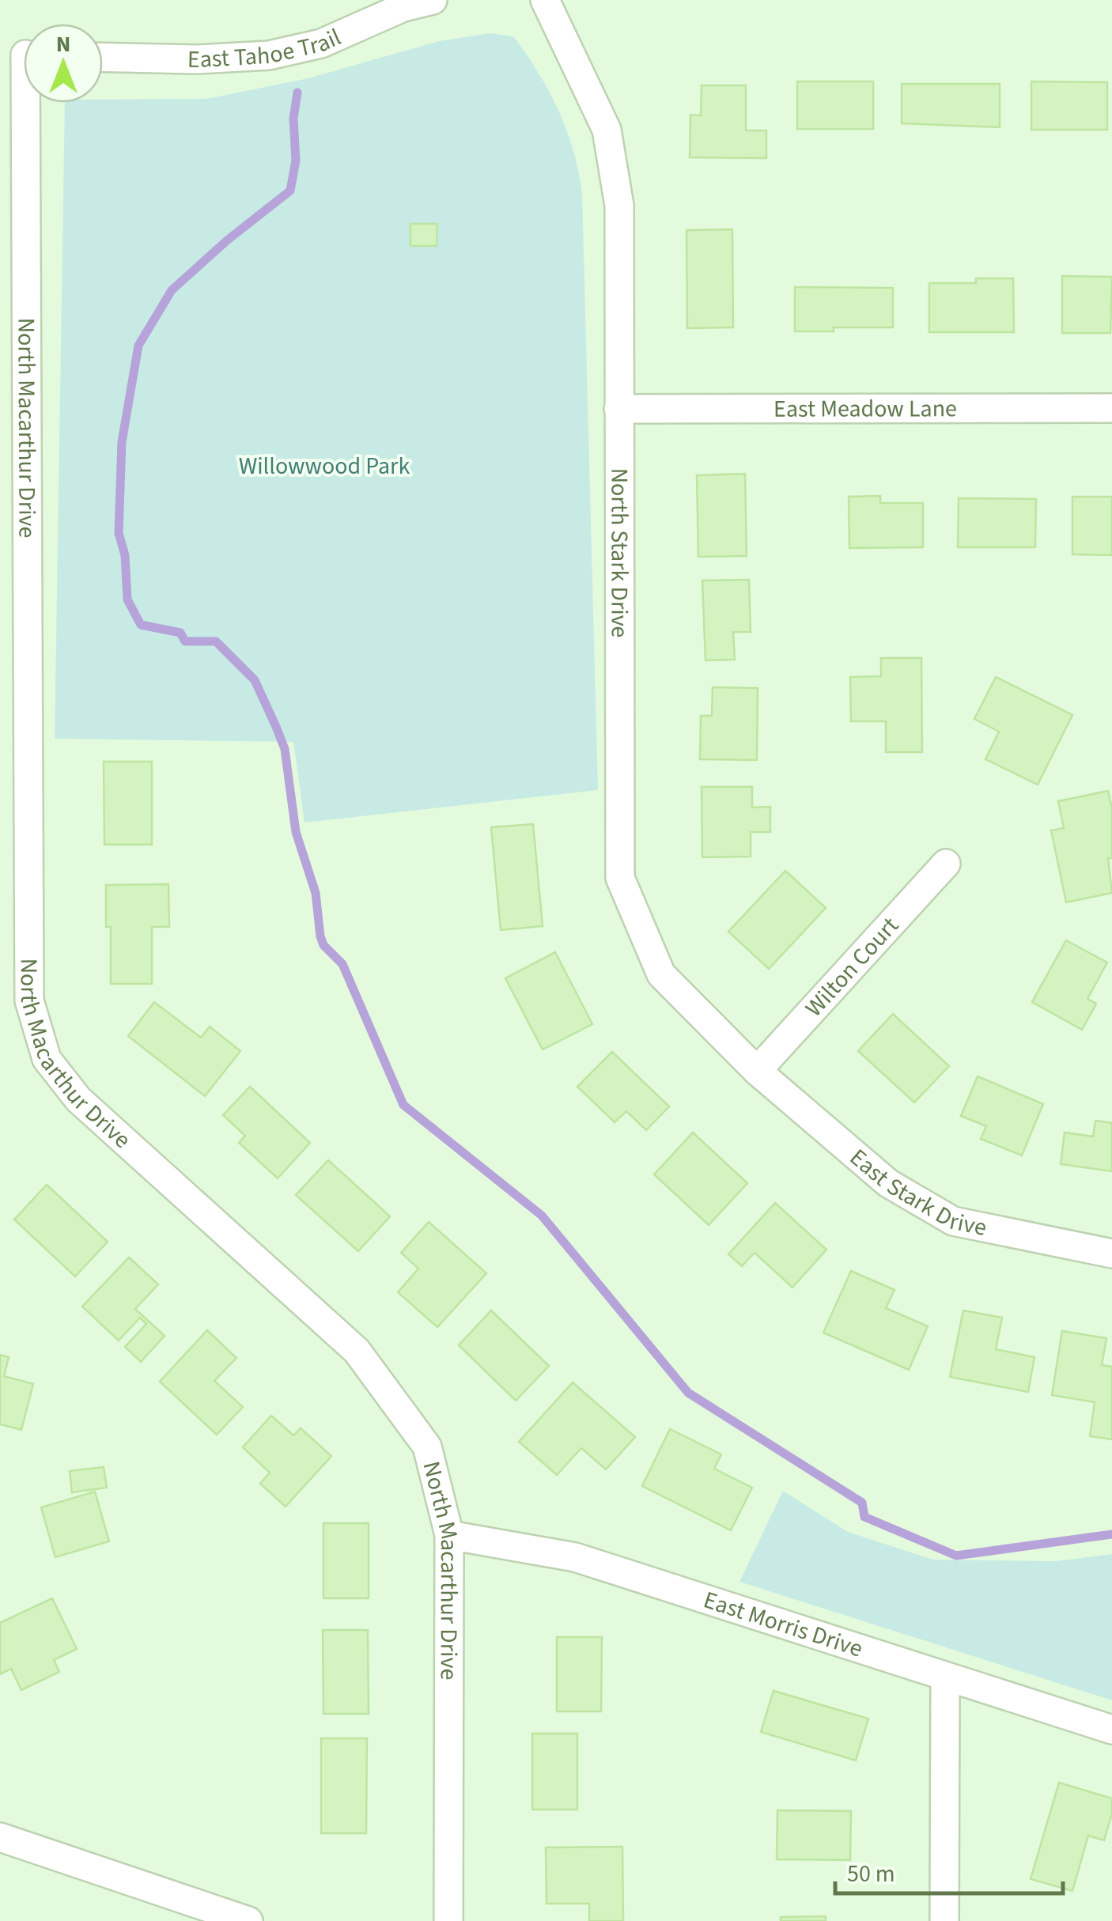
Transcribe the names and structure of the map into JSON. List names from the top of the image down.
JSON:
{
  "streets": {
    "street": [
      "East Tahoe Trail",
      "East Meadow Lane",
      "North Macarthur Drive",
      "North Stark Drive",
      "Wilton Court",
      "East Stark Drive",
      "East Morris Drive"
    ]
  },
  "crossings": [
    ["East Meadow Lane", "North Stark Drive"],
    ["North Macarthur Drive", "East Morris Drive"],
    ["North Stark Drive", "Wilton Court"],
    ["North Stark Drive", "East Stark Drive"],
    ["Wilton Court", "East Stark Drive"]
  ],
  "parks": ["Willowwood Park"],
  "scale_bar": "50 m",
  "north": "top"
}
